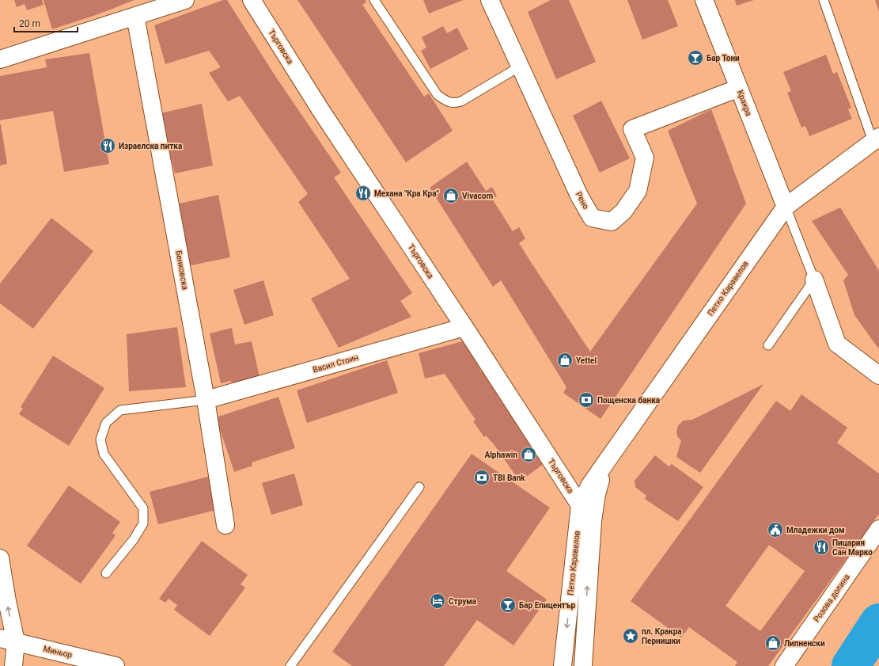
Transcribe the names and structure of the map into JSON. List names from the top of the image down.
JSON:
{
  "streets": {
    "street": [
      "Търговска",
      "Кракра",
      "Рено",
      "Бенковска",
      "Петко Каравелов",
      "Васил Стоин",
      "Розова долина",
      "Миньор"
    ]
  },
  "crossings": [
    ["Търговска", "Петко Каравелов"],
    ["Търговска", "Васил Стоин"],
    ["Кракра", "Рено"],
    ["Кракра", "Петко Каравелов"],
    ["Бенковска", "Васил Стоин"]
  ],
  "places": {
    "bar": ["Бар Тони", "Бар Епицентър"],
    "restaurant": ["Израелска питка", "Механа \"Кра Кра\"", "Пицария Сан Марко"],
    "shop": [
      "Vivacom",
      "Yettel",
      "Alphawin",
      "Липненски"
    ],
    "bank": ["Пощенска банка", "TBI Bank"],
    "public building": ["Младежки дом"],
    "hotel": ["Струма"],
    "place": ["пл. Кракра Пернишки"]
  },
  "scale_bar": "20 m"
}
